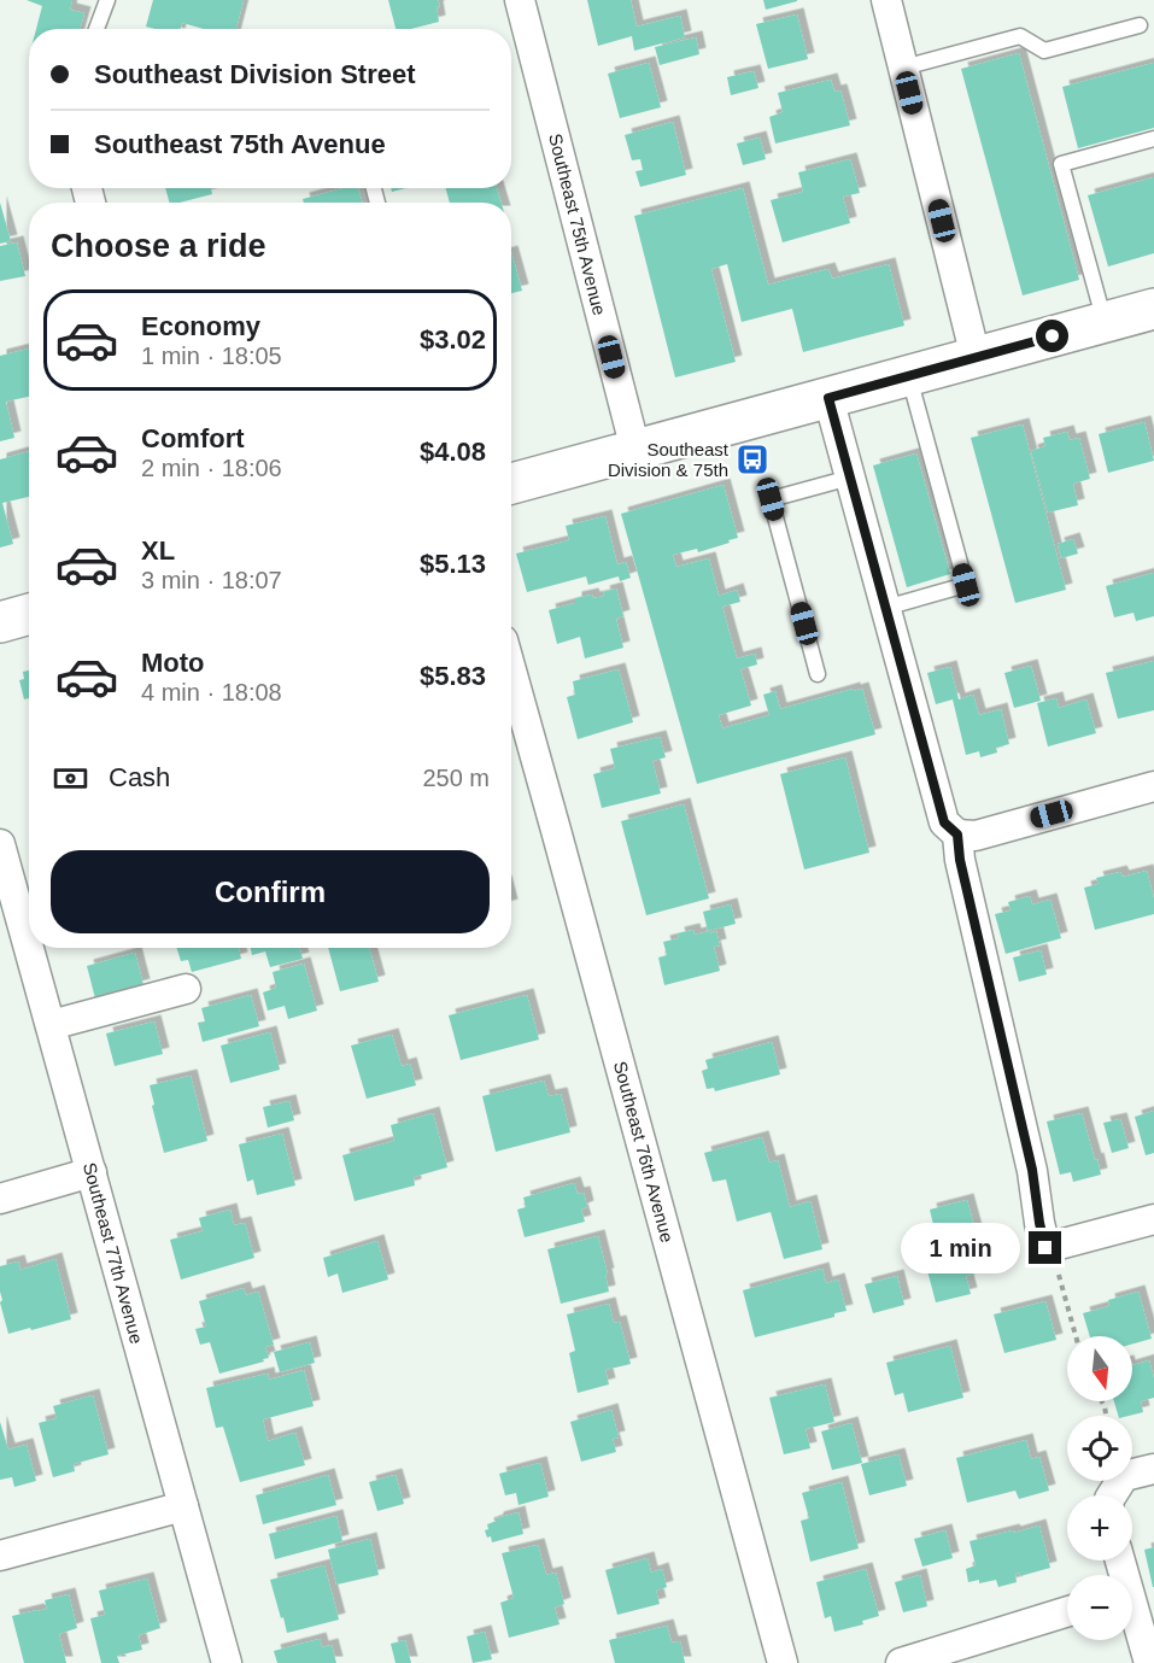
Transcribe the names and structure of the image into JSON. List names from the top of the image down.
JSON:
{
  "streets": {
    "street": ["Southeast 75th Avenue", "Southeast 76th Avenue", "Southeast 77th Avenue"]
  },
  "places": {
    "bus stop": ["Southeast Division & 75th"]
  },
  "north": "bottom",
  "page": {
    "banner": ["Southeast Division Street", "Southeast 75th Avenue"],
    "heading": "Choose a ride",
    "list": [
      {
        "name": "Economy",
        "note": "1 min · 18:05",
        "value": "$3.02"
      },
      {
        "name": "Comfort",
        "note": "2 min · 18:06",
        "value": "$4.08"
      },
      {
        "name": "XL",
        "note": "3 min · 18:07",
        "value": "$5.13"
      },
      {
        "name": "Moto",
        "note": "4 min · 18:08",
        "value": "$5.83"
      }
    ],
    "pay": ["Cash", "250 m"],
    "buttons": "Confirm",
    "bubble": "1 min",
    "map_buttons": ["+", "−"]
  }
}
